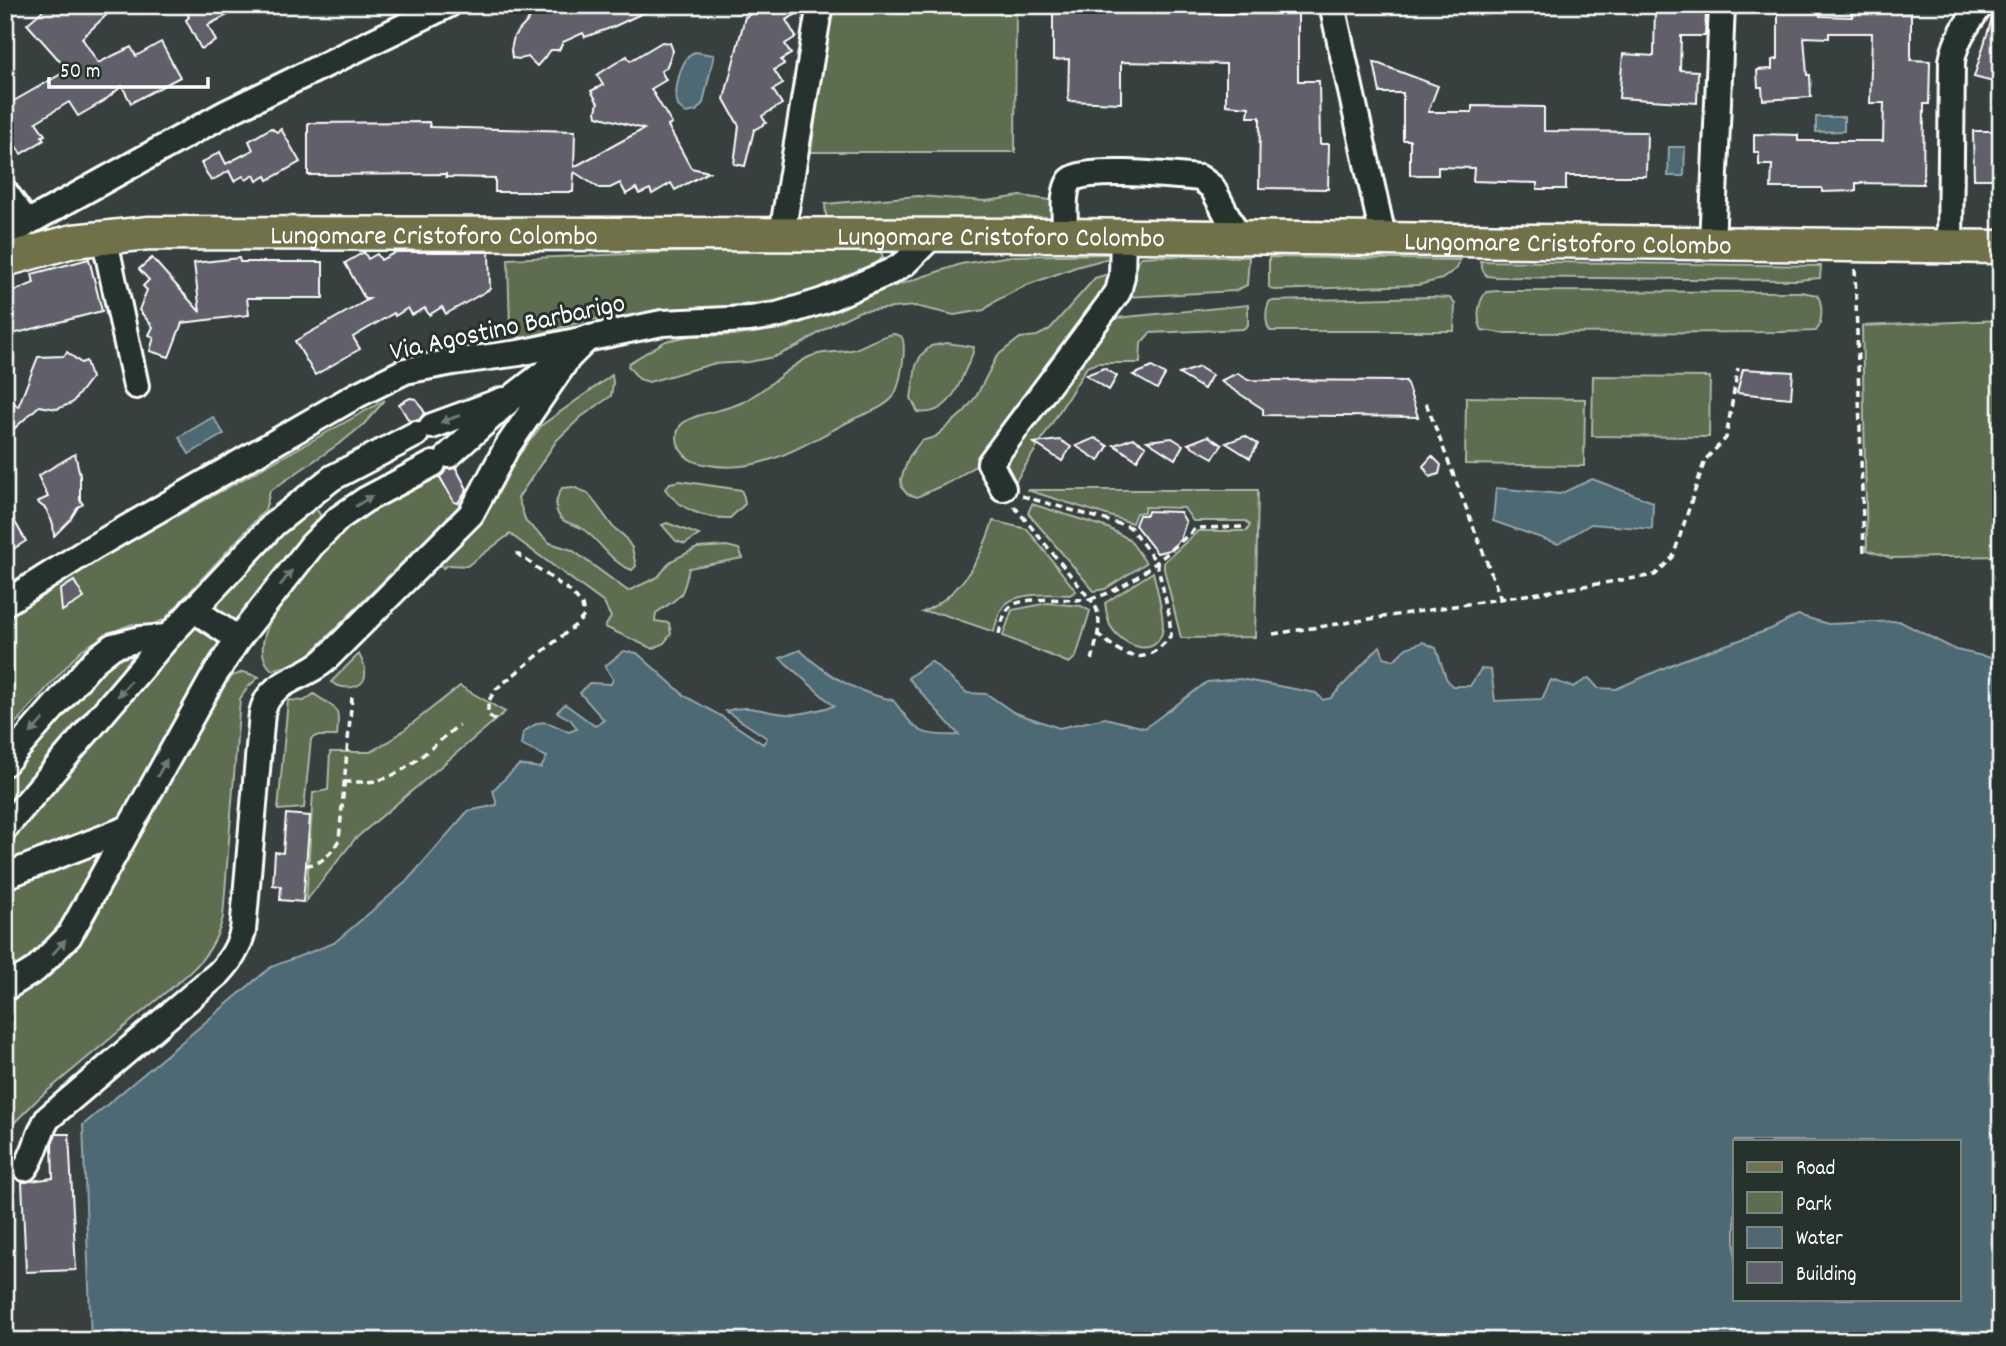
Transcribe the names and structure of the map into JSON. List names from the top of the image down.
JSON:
{
  "streets": {
    "main road": ["Lungomare Cristoforo Colombo"],
    "street": ["Via Agostino Barbarigo"]
  },
  "crossings": [
    ["Lungomare Cristoforo Colombo", "Via Agostino Barbarigo"]
  ],
  "legend": [
    "Road",
    "Park",
    "Water",
    "Building"
  ],
  "scale_bar": "50 m"
}
